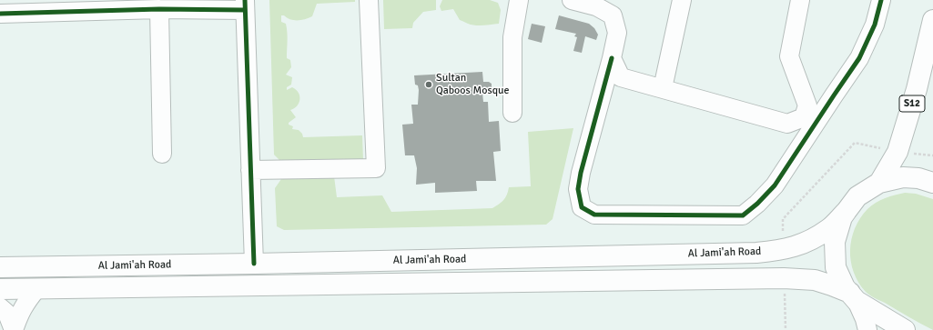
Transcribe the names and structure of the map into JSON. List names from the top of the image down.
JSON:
{
  "streets": {
    "main road": ["S12", "Al Jami'ah Road"]
  },
  "crossings": [
    ["S12", "Al Jami'ah Road"]
  ],
  "places": ["Sultan Qaboos Mosque"]
}
